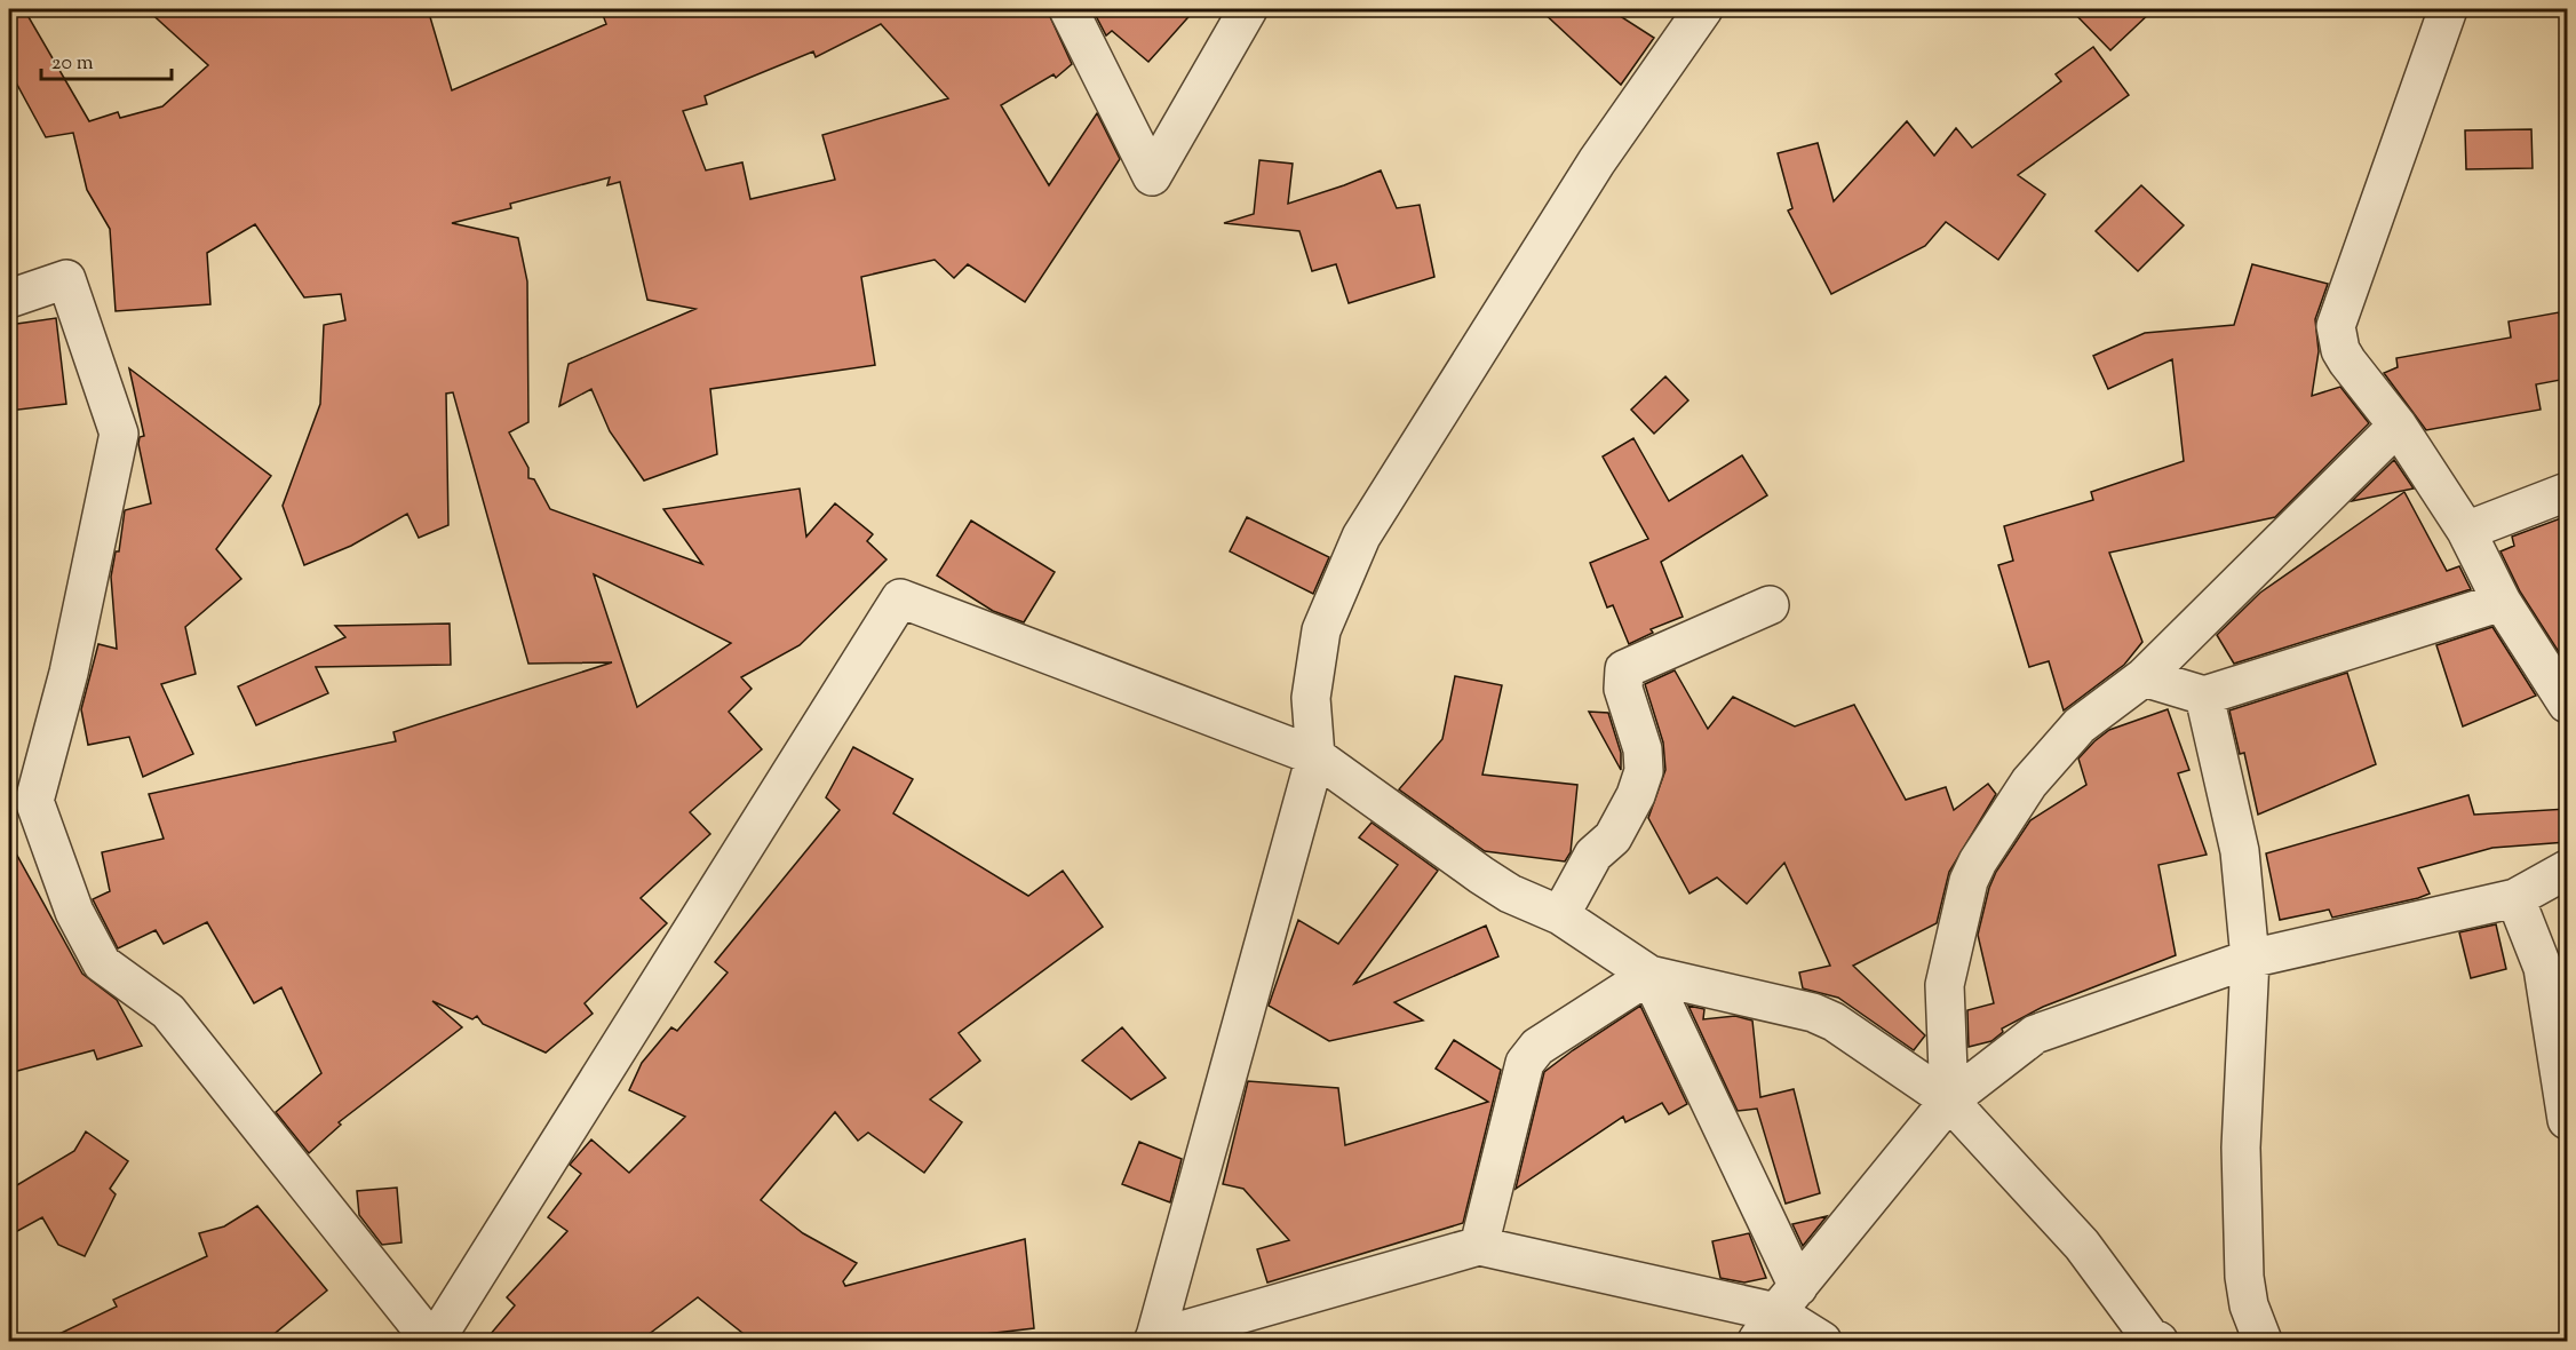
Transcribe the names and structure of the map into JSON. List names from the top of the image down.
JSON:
{
  "scale_bar": "20 m"
}
